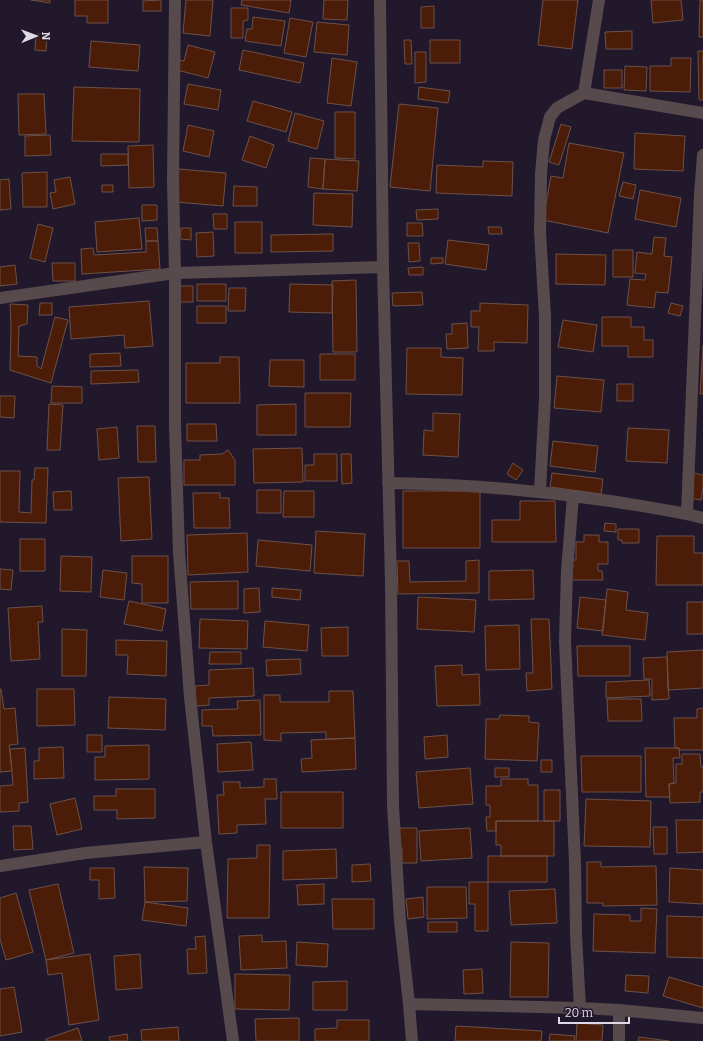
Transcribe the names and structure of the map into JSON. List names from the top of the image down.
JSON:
{
  "scale_bar": "20 m",
  "north": "right"
}
